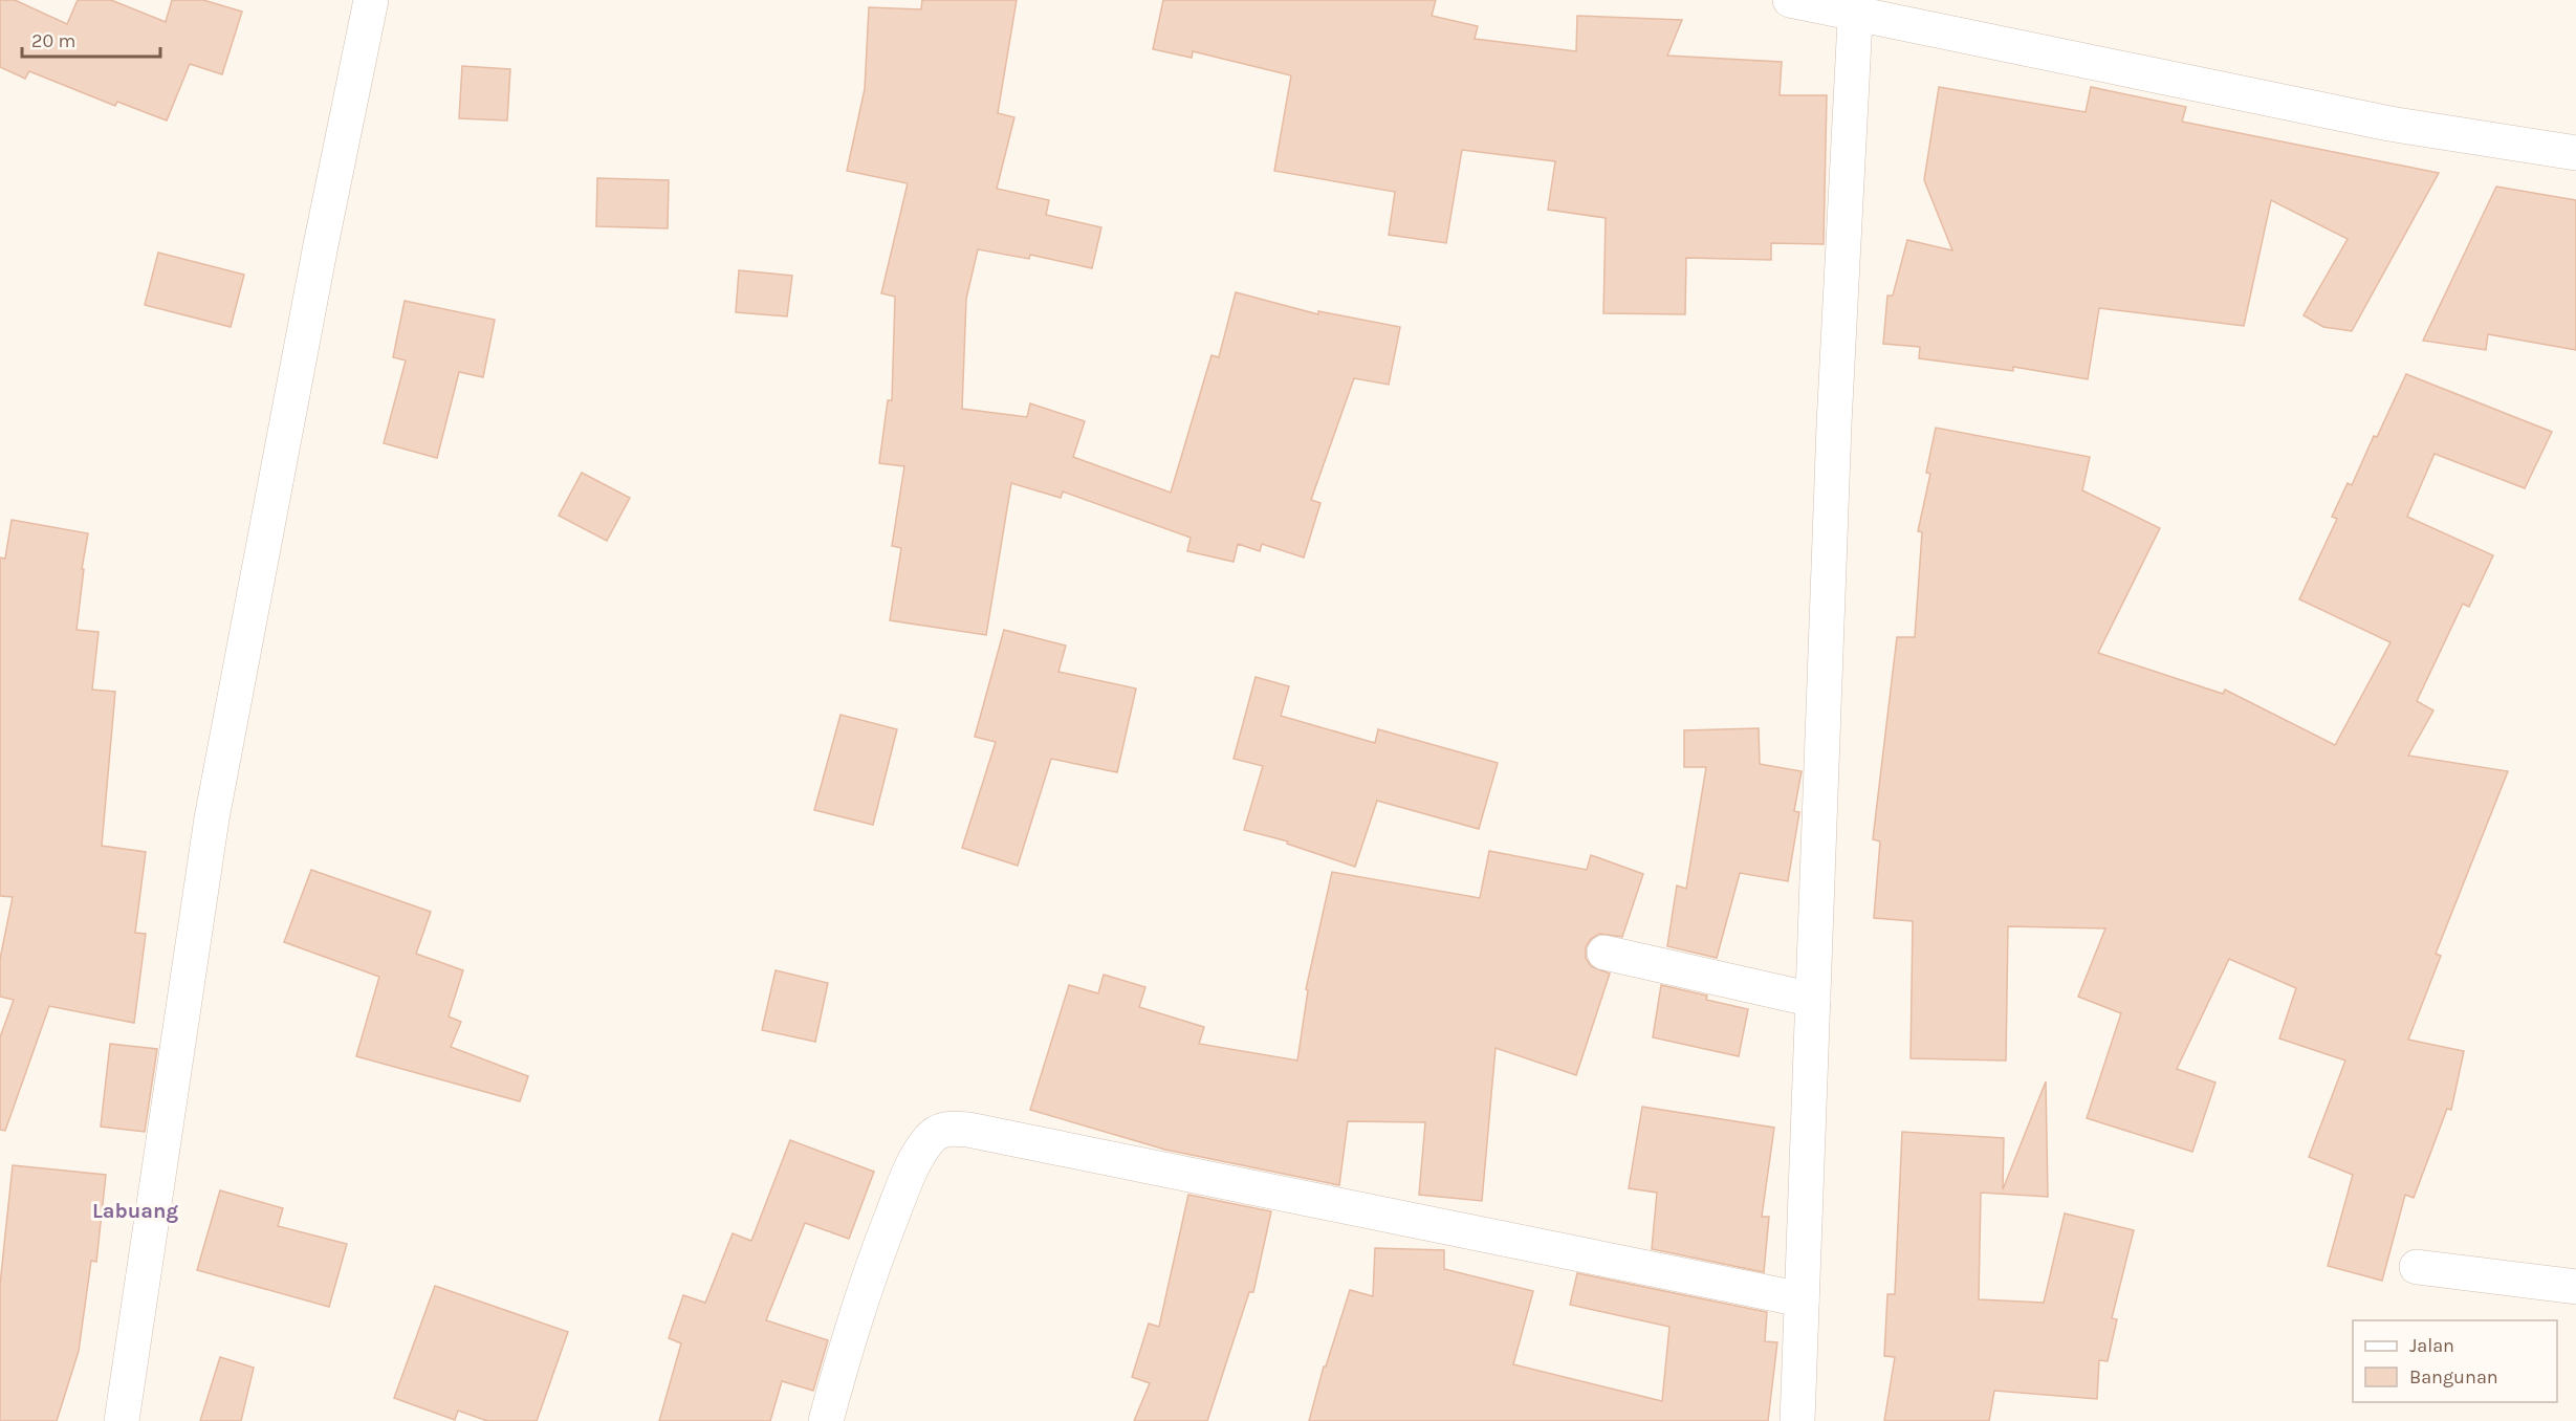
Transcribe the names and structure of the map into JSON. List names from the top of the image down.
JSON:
{
  "districts": ["Labuang"],
  "legend": ["Jalan", "Bangunan"],
  "scale_bar": "20 m"
}
